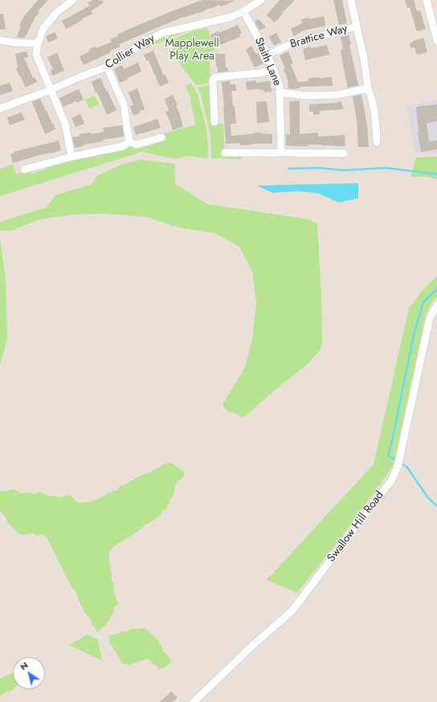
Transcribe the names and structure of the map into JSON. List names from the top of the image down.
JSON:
{
  "streets": {
    "street": [
      "Brattice Way",
      "Collier Way",
      "Staith Lane",
      "Swallow Hill Road"
    ]
  },
  "crossings": [
    ["Brattice Way", "Staith Lane"],
    ["Collier Way", "Staith Lane"]
  ],
  "parks": ["Mapplewell Play Area"],
  "north": "top left"
}
